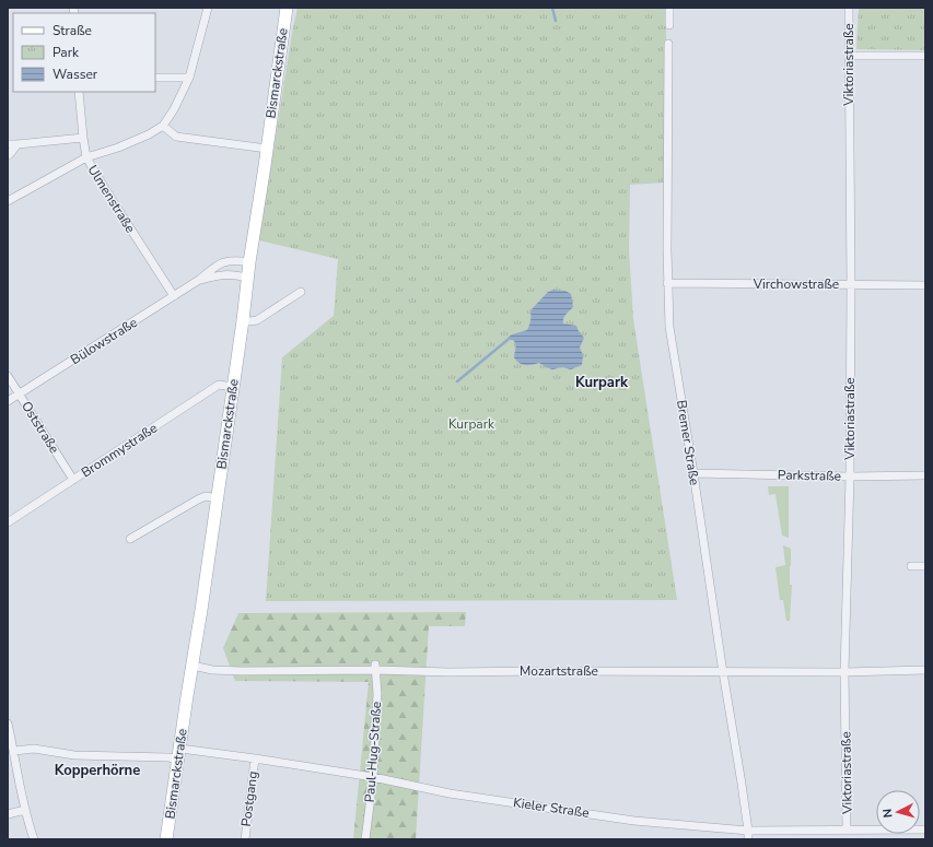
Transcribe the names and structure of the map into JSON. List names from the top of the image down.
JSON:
{
  "streets": {
    "main road": ["Bismarckstraße"],
    "street": [
      "Viktoriastraße",
      "Ulmenstraße",
      "Virchowstraße",
      "Bülowstraße",
      "Oststraße",
      "Bremer Straße",
      "Brommystraße",
      "Parkstraße",
      "Mozartstraße",
      "Paul-Hug-Straße",
      "Postgang",
      "Kieler Straße"
    ]
  },
  "crossings": [
    ["Viktoriastraße", "Virchowstraße"],
    ["Viktoriastraße", "Parkstraße"],
    ["Viktoriastraße", "Mozartstraße"],
    ["Viktoriastraße", "Kieler Straße"],
    ["Bismarckstraße", "Bülowstraße"],
    ["Bismarckstraße", "Brommystraße"],
    ["Bismarckstraße", "Mozartstraße"],
    ["Bismarckstraße", "Kieler Straße"],
    ["Ulmenstraße", "Bülowstraße"],
    ["Virchowstraße", "Bremer Straße"],
    ["Bülowstraße", "Oststraße"],
    ["Oststraße", "Brommystraße"],
    ["Bremer Straße", "Parkstraße"],
    ["Bremer Straße", "Mozartstraße"],
    ["Bremer Straße", "Kieler Straße"],
    ["Mozartstraße", "Paul-Hug-Straße"],
    ["Paul-Hug-Straße", "Kieler Straße"],
    ["Postgang", "Kieler Straße"]
  ],
  "districts": ["Kurpark", "Kopperhörne"],
  "parks": ["Kurpark"],
  "legend": ["Straße", "Park", "Wasser"],
  "north": "left"
}
